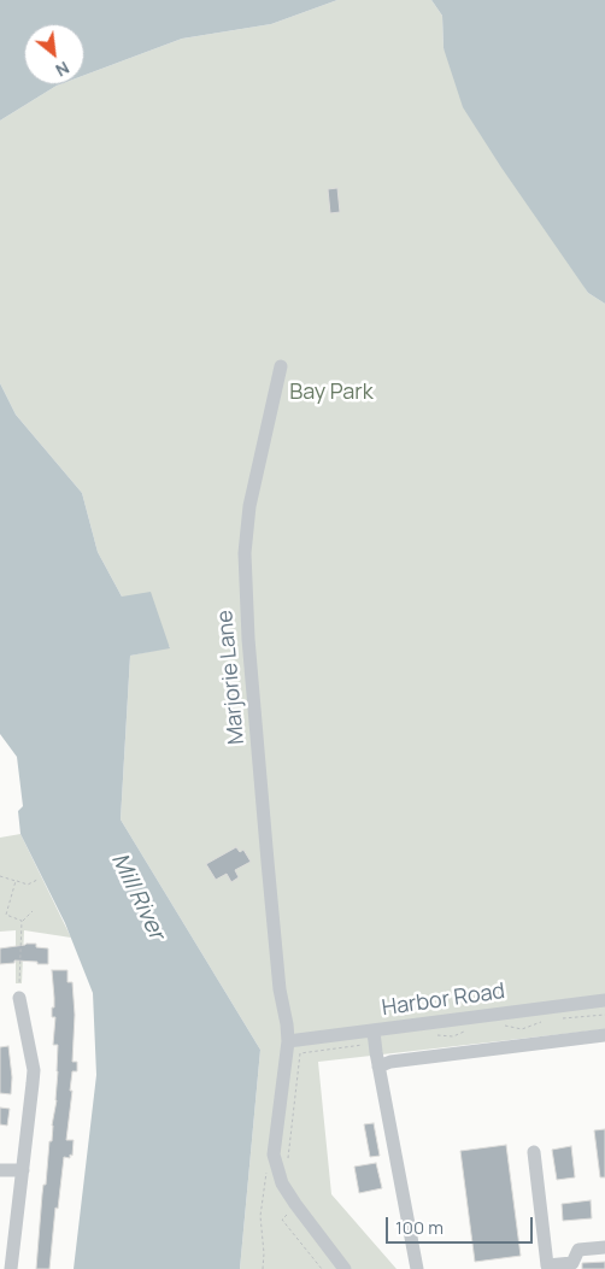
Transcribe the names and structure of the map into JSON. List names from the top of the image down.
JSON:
{
  "streets": {
    "street": ["Marjorie Lane", "Harbor Road"]
  },
  "crossings": [
    ["Marjorie Lane", "Harbor Road"]
  ],
  "water": ["Mill River"],
  "parks": ["Bay Park"],
  "scale_bar": "100 m",
  "north": "bottom right"
}
